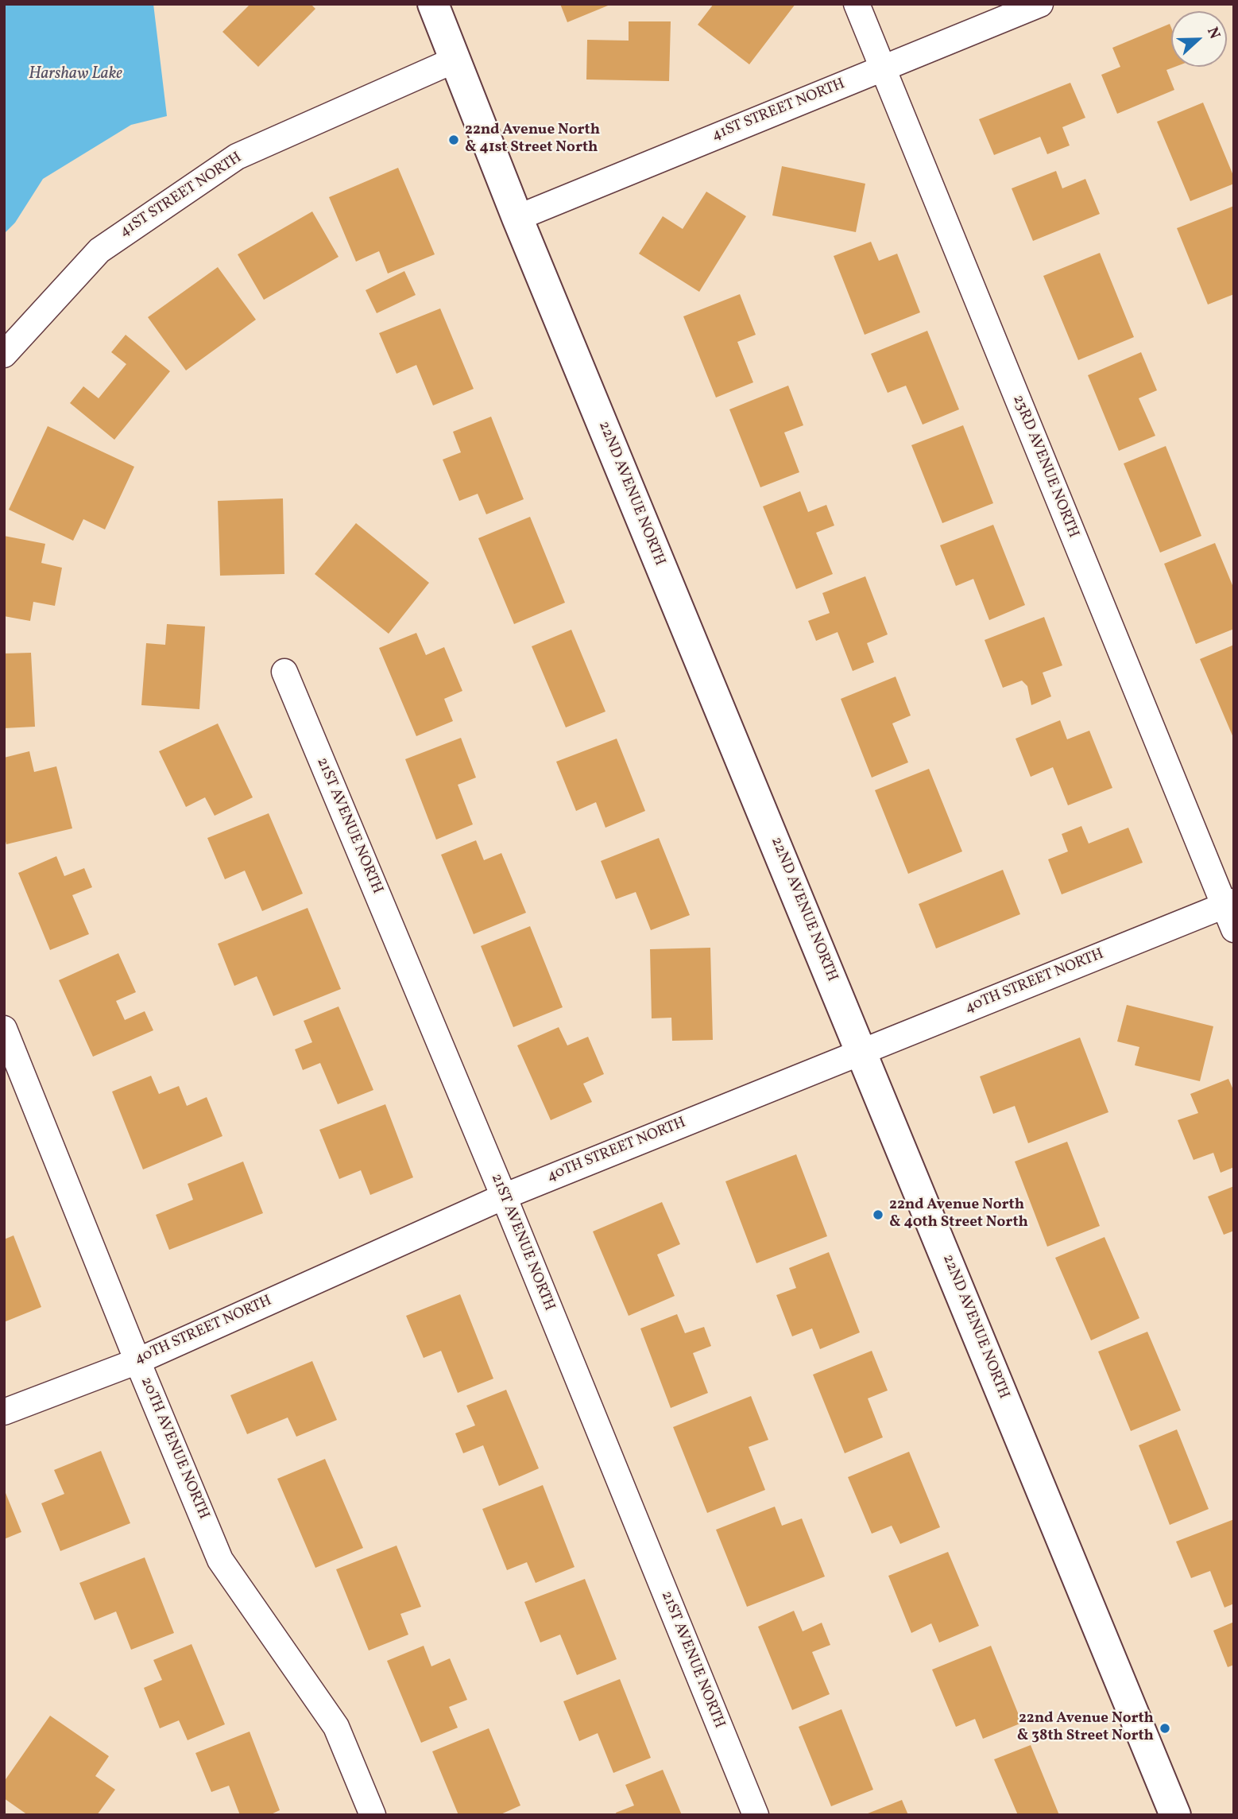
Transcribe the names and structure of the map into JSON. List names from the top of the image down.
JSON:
{
  "streets": {
    "main road": ["22ND AVENUE NORTH"],
    "street": [
      "41ST STREET NORTH",
      "23RD AVENUE NORTH",
      "21ST AVENUE NORTH",
      "40TH STREET NORTH",
      "20TH AVENUE NORTH"
    ]
  },
  "crossings": [
    ["41ST STREET NORTH", "23RD AVENUE NORTH"],
    ["41ST STREET NORTH", "22ND AVENUE NORTH"],
    ["23RD AVENUE NORTH", "40TH STREET NORTH"],
    ["22ND AVENUE NORTH", "40TH STREET NORTH"],
    ["21ST AVENUE NORTH", "40TH STREET NORTH"],
    ["40TH STREET NORTH", "20TH AVENUE NORTH"]
  ],
  "water": ["Harshaw Lake"],
  "places": ["22nd Avenue North & 41st Street North", "22nd Avenue North & 40th Street North", "22nd Avenue North & 38th Street North"],
  "north": "right"
}
